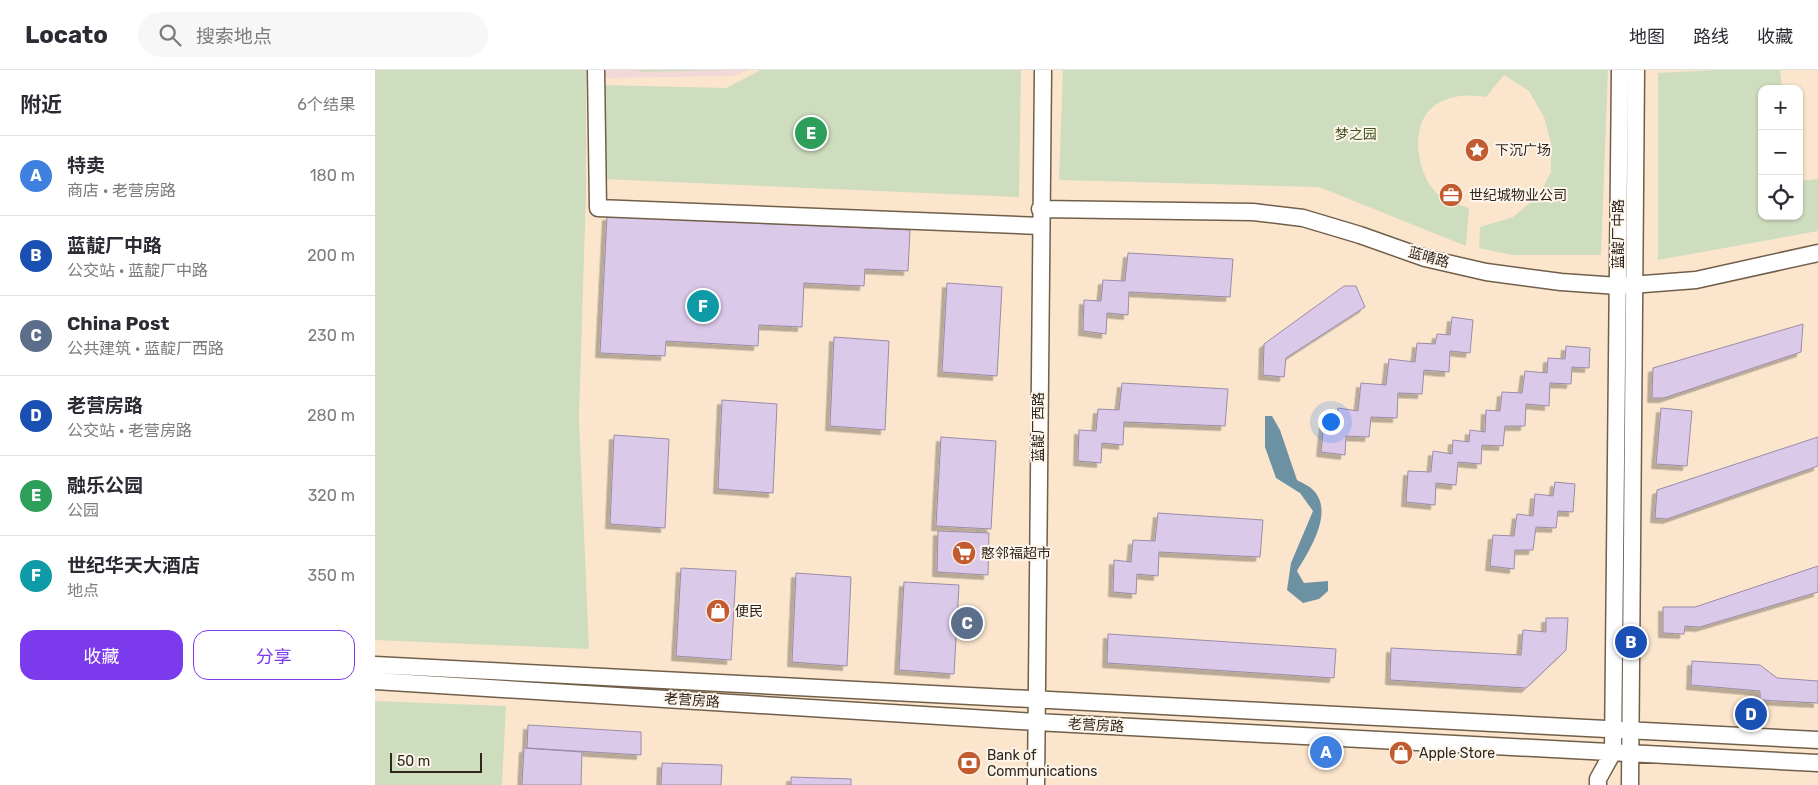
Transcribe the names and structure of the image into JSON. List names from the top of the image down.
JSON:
{
  "streets": {
    "street": [
      "蓝靛厂中路",
      "蓝晴路",
      "蓝靛厂西路",
      "老营房路"
    ]
  },
  "crossings": [
    ["蓝靛厂中路", "蓝晴路"],
    ["蓝靛厂中路", "老营房路"],
    ["蓝晴路", "蓝靛厂西路"],
    ["蓝靛厂西路", "老营房路"]
  ],
  "parks": ["梦之园"],
  "places": {
    "place": ["下沉广场"],
    "office": ["世纪城物业公司"],
    "supermarket": ["憨邻福超市"],
    "shop": ["便民", "Apple Store"],
    "bank": ["Bank of Communications"]
  },
  "scale_bar": "50 m",
  "page": {
    "header": "Locato",
    "search": "搜索地点",
    "nav": ["地图", "路线", "收藏"],
    "heading": ["附近", "6个结果"],
    "map_buttons": ["+", "−"],
    "pins": [
      "E",
      "F",
      "C",
      "B",
      "D",
      "A"
    ],
    "list": [
      {
        "mark": "A",
        "name": "特卖",
        "note": "商店 · 老营房路",
        "value": "180 m"
      },
      {
        "mark": "B",
        "name": "蓝靛厂中路",
        "note": "公交站 · 蓝靛厂中路",
        "value": "200 m"
      },
      {
        "mark": "C",
        "name": "China Post",
        "note": "公共建筑 · 蓝靛厂西路",
        "value": "230 m"
      },
      {
        "mark": "D",
        "name": "老营房路",
        "note": "公交站 · 老营房路",
        "value": "280 m"
      },
      {
        "mark": "E",
        "name": "融乐公园",
        "note": "公园",
        "value": "320 m"
      },
      {
        "mark": "F",
        "name": "世纪华天大酒店",
        "note": "地点",
        "value": "350 m"
      }
    ],
    "buttons": ["收藏", "分享"],
    "scale": "50 m"
  }
}
